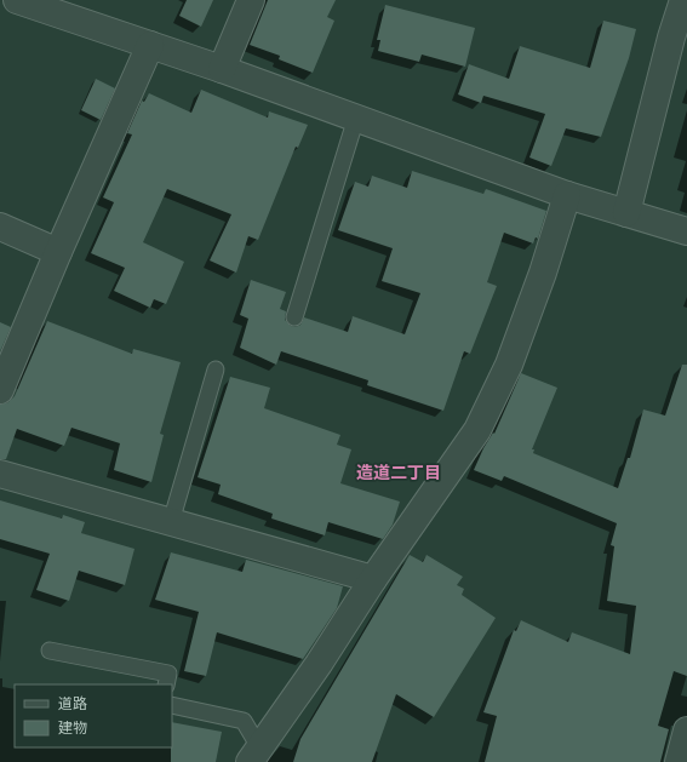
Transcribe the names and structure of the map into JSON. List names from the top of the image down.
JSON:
{
  "districts": ["造道二丁目"],
  "legend": ["道路", "建物"]
}
